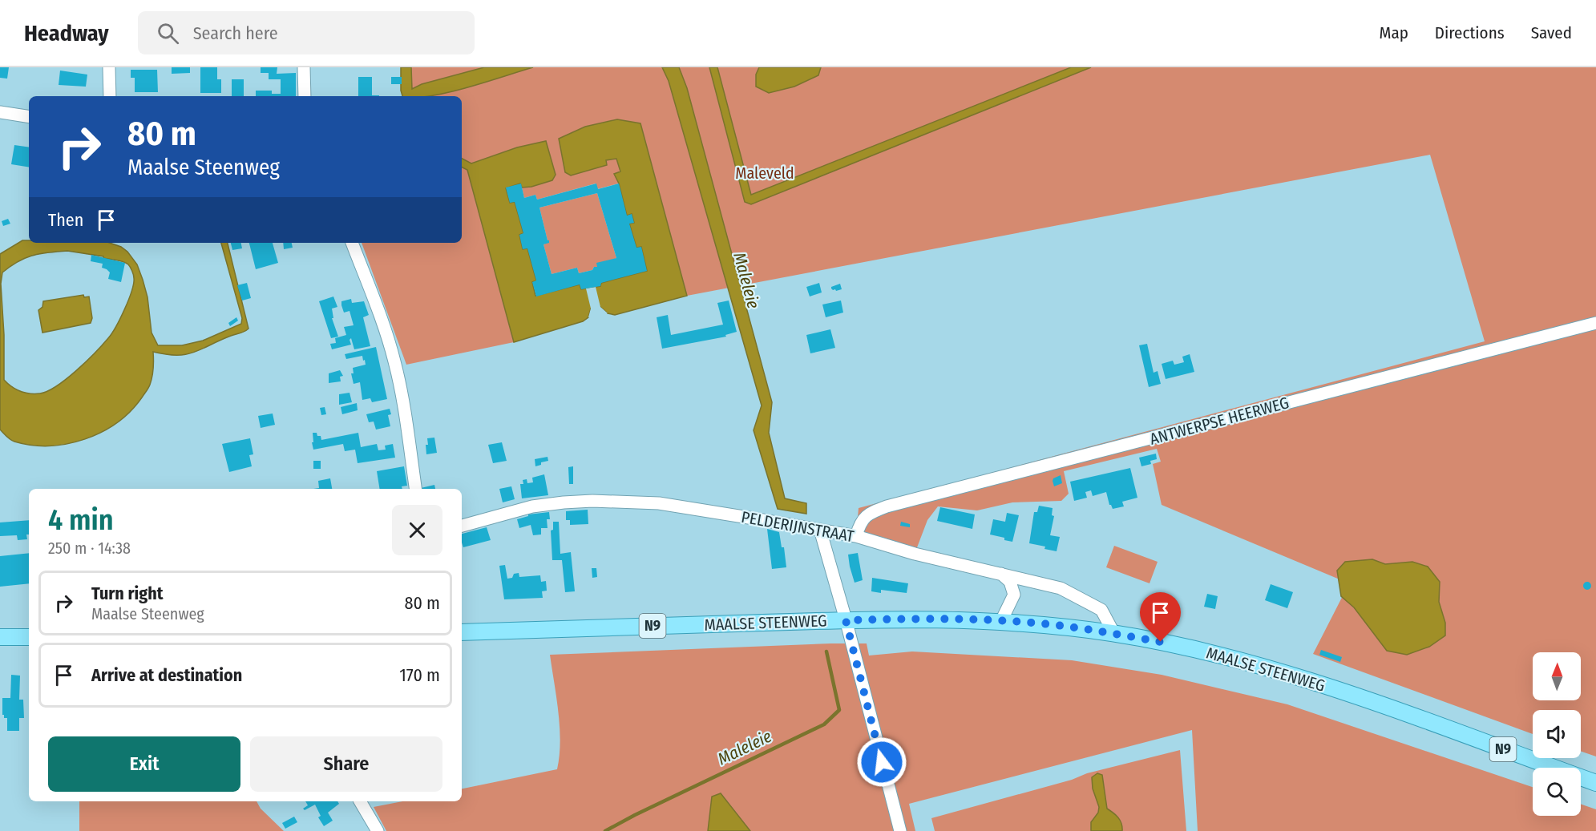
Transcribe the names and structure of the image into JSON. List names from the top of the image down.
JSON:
{
  "streets": {
    "main road": ["MAALSE STEENWEG", "N9"],
    "street": ["ANTWERPSE HEERWEG", "PELDERIJNSTRAAT"]
  },
  "crossings": [
    ["ANTWERPSE HEERWEG", "PELDERIJNSTRAAT"],
    ["PELDERIJNSTRAAT", "MAALSE STEENWEG"]
  ],
  "water": ["Maleleie"],
  "parks": ["Maleveld"],
  "north": "top",
  "page": {
    "header": "Headway",
    "search": "Search here",
    "nav": ["Map", "Directions", "Saved"],
    "turn": ["80 m", "Maalse Steenweg"],
    "then": "Then",
    "heading": ["4 min", "250 m · 14:38"],
    "list": [
      {
        "name": "Turn right",
        "note": "Maalse Steenweg",
        "value": "80 m"
      },
      {
        "name": "Arrive at destination",
        "value": "170 m"
      }
    ],
    "buttons": ["Exit", "Share"]
  }
}
